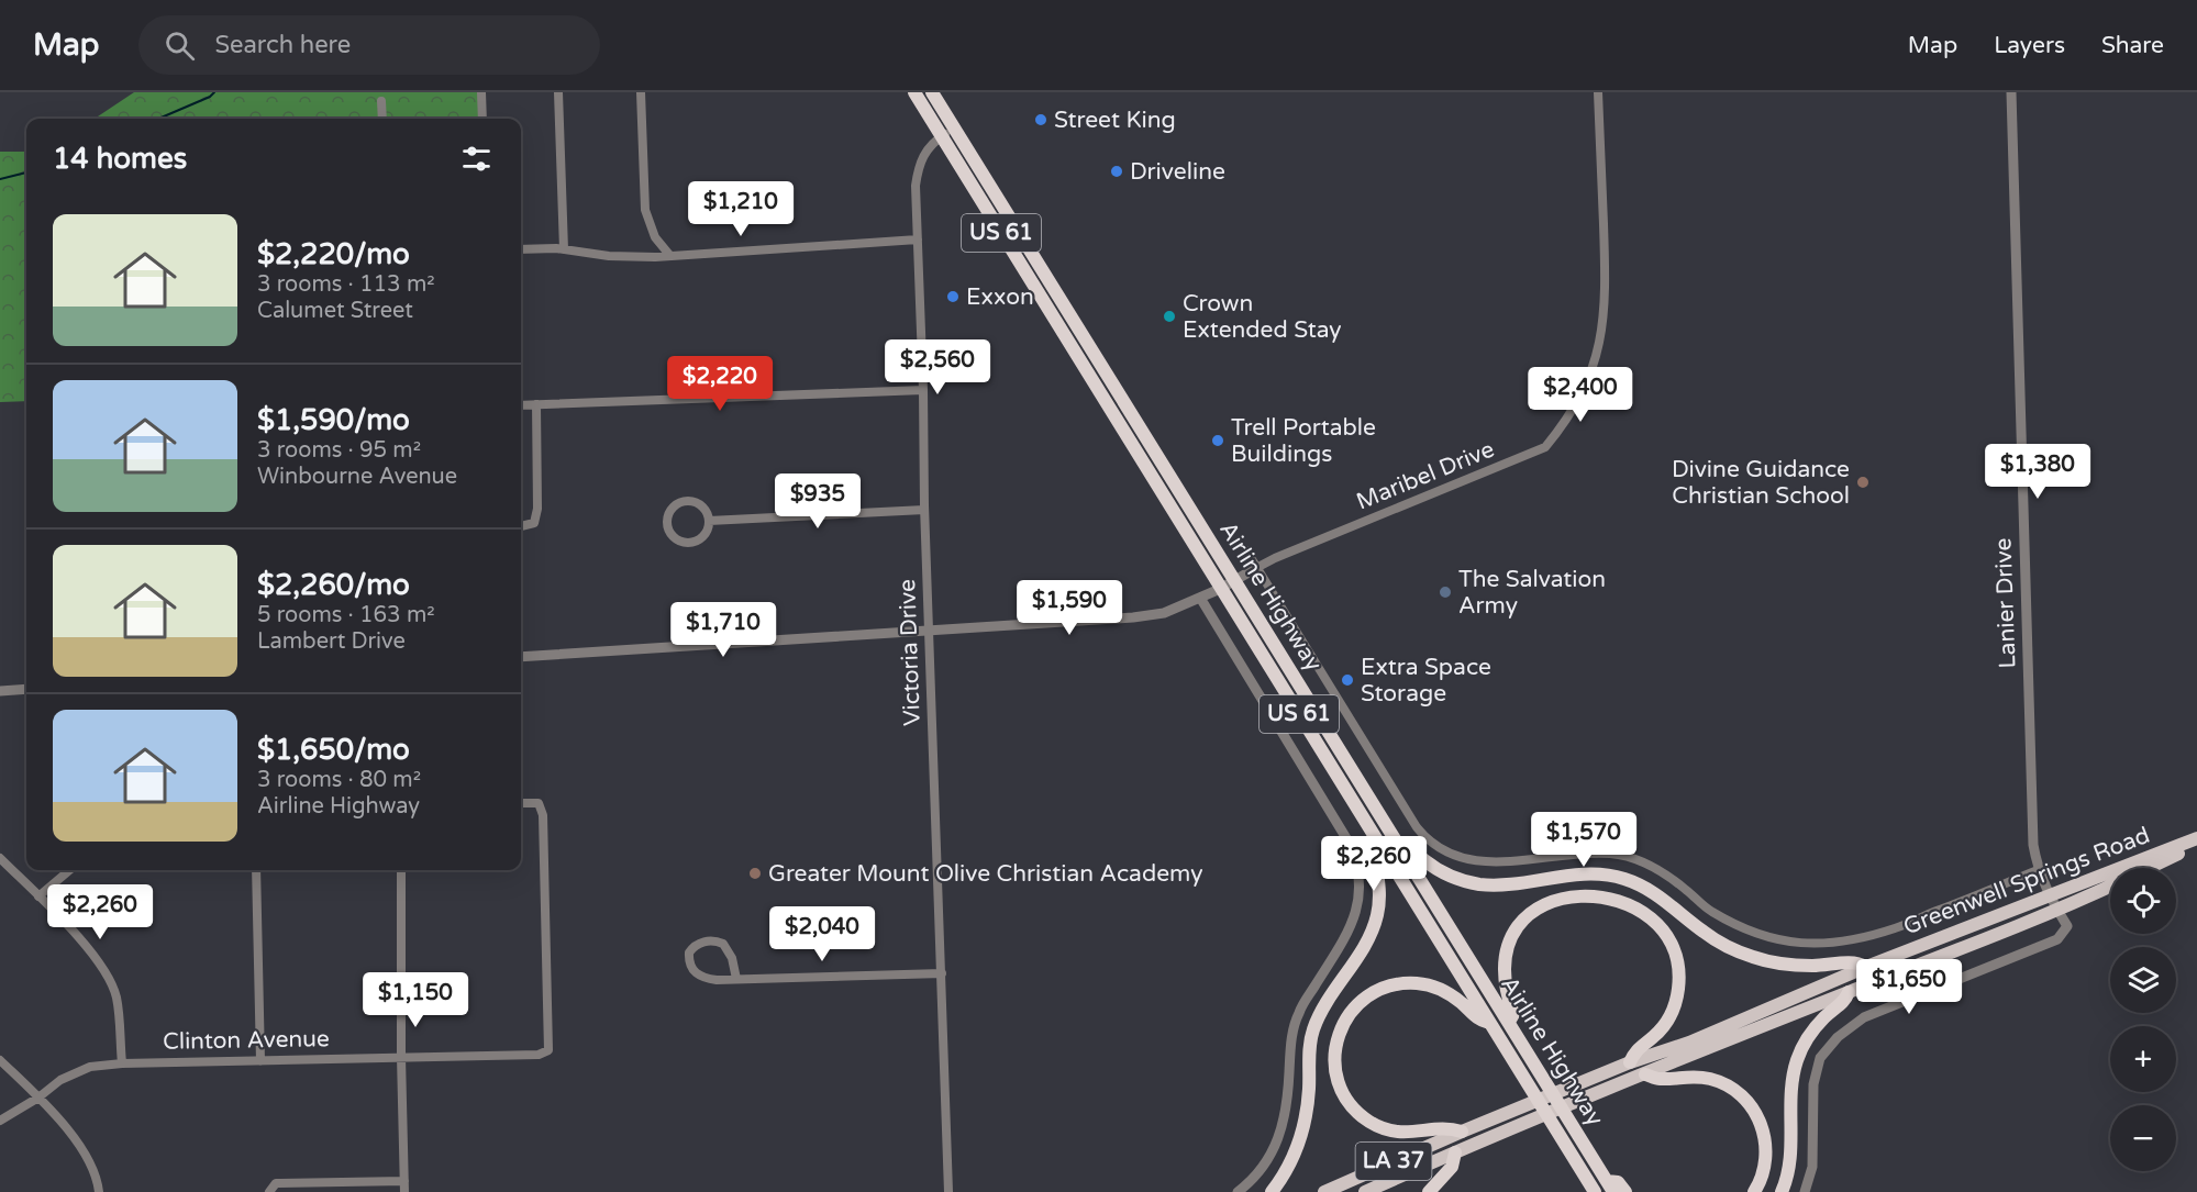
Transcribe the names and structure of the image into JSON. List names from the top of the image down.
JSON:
{
  "streets": {
    "highway": ["US 61", "Airline Highway"],
    "main road": ["Greenwell Springs Road", "LA 37"],
    "street": [
      "Maribel Drive",
      "Lanier Drive",
      "Victoria Drive",
      "Clinton Avenue"
    ]
  },
  "crossings": [
    ["Maribel Drive", "Airline Highway"],
    ["Maribel Drive", "Victoria Drive"],
    ["Airline Highway", "Lanier Drive"],
    ["Airline Highway", "Victoria Drive"],
    ["Lanier Drive", "Greenwell Springs Road"]
  ],
  "places": [
    "Street King",
    "Driveline",
    "Exxon",
    "Crown Extended Stay",
    "Trell Portable Buildings",
    "Divine Guidance Christian School",
    "The Salvation Army",
    "Extra Space Storage",
    "Greater Mount Olive Christian Academy"
  ],
  "page": {
    "header": "Map",
    "search": "Search here",
    "nav": ["Map", "Layers", "Share"],
    "heading": "14 homes",
    "price": [
      "$1,210",
      "$2,560",
      "$2,220",
      "$2,400",
      "$1,380",
      "$935",
      "$1,590",
      "$1,710",
      "$1,570",
      "$2,260",
      "$2,260",
      "$2,040",
      "$1,650",
      "$1,150"
    ],
    "list": [
      {
        "name": "$2,220/mo",
        "note": "3 rooms · 113 m² · Calumet Street"
      },
      {
        "name": "$1,590/mo",
        "note": "3 rooms · 95 m² · Winbourne Avenue"
      },
      {
        "name": "$2,260/mo",
        "note": "5 rooms · 163 m² · Lambert Drive"
      },
      {
        "name": "$1,650/mo",
        "note": "3 rooms · 80 m² · Airline Highway"
      }
    ],
    "map_buttons": ["+", "−"]
  }
}
